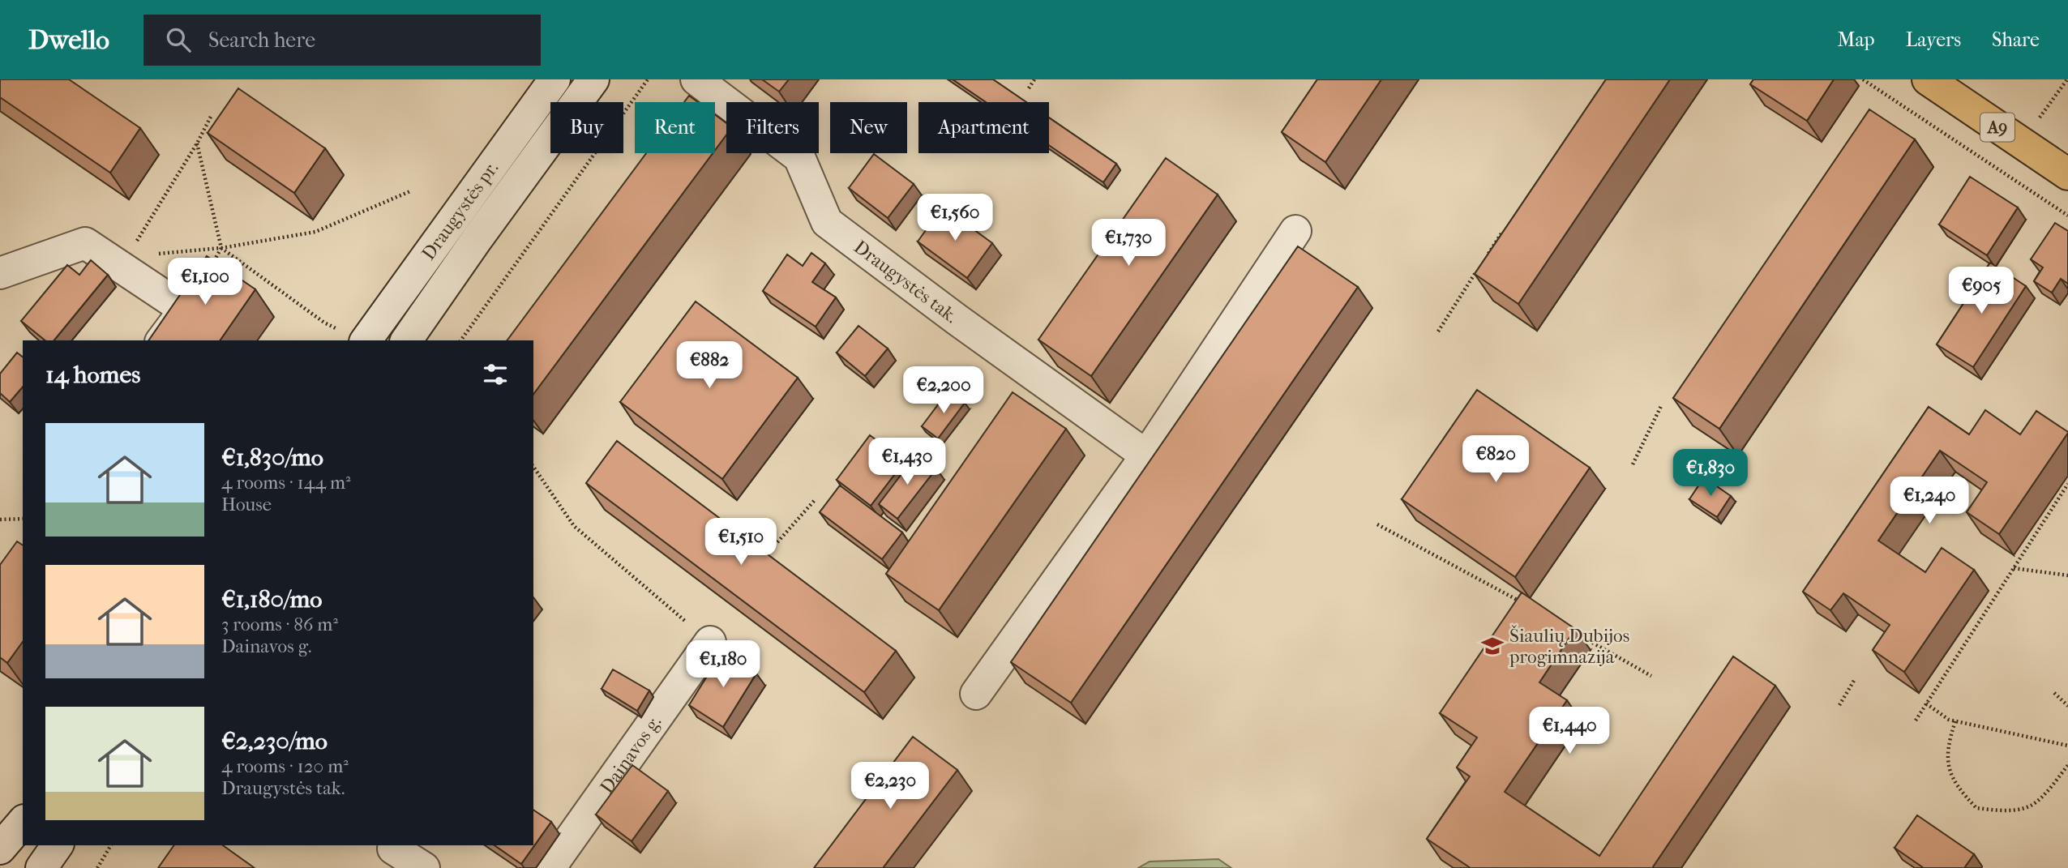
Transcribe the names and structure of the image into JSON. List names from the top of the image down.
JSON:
{
  "streets": {
    "highway": ["A9"],
    "street": ["Draugystės pr.", "Draugystės tak.", "Dainavos g."]
  },
  "places": {
    "school or university": ["Šiaulių Dubijos progimnazija"]
  },
  "page": {
    "header": "Dwello",
    "search": "Search here",
    "nav": ["Map", "Layers", "Share"],
    "chip": [
      "Buy",
      "Rent",
      "Filters",
      "New",
      "Apartment"
    ],
    "price": [
      "€1,560",
      "€1,730",
      "€1,100",
      "€905",
      "€882",
      "€2,200",
      "€820",
      "€1,430",
      "€1,830",
      "€1,240",
      "€1,510",
      "€1,180",
      "€1,440",
      "€2,230"
    ],
    "heading": "14 homes",
    "list": [
      {
        "name": "€1,830/mo",
        "note": "4 rooms · 144 m² · House"
      },
      {
        "name": "€1,180/mo",
        "note": "3 rooms · 86 m² · Dainavos g."
      },
      {
        "name": "€2,230/mo",
        "note": "4 rooms · 120 m² · Draugystės tak."
      }
    ]
  }
}
